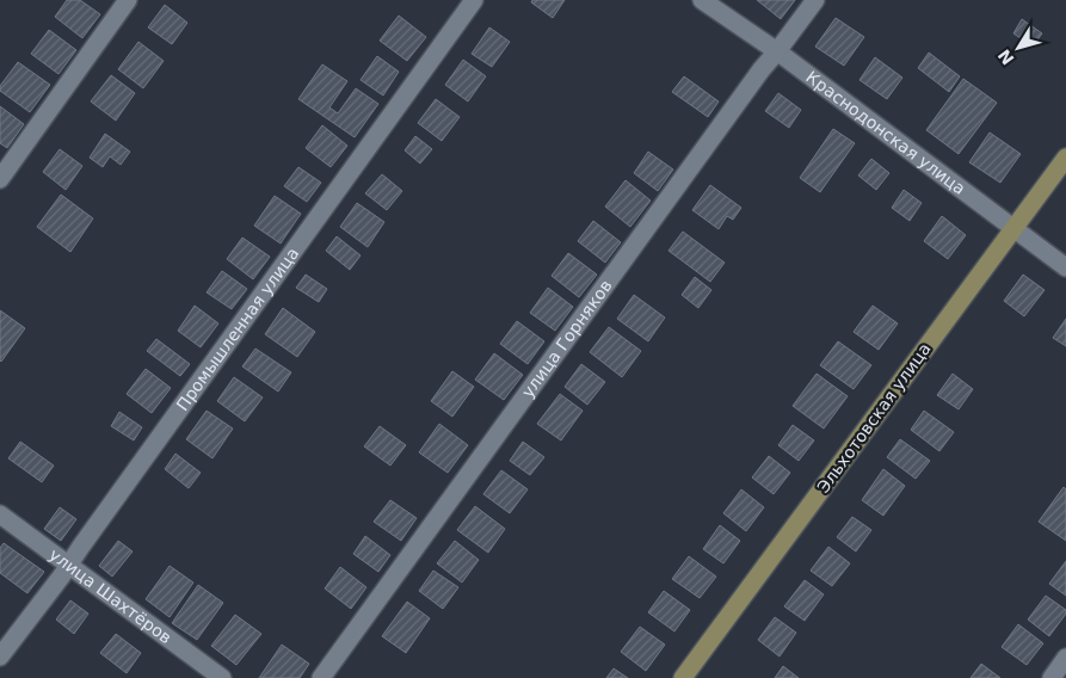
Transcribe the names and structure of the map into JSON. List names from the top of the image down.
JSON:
{
  "streets": {
    "street": [
      "Краснодонская улица",
      "Промышленная улица",
      "улица Горняков",
      "Эльхотовская улица",
      "улица Шахтёров"
    ]
  },
  "crossings": [
    ["Краснодонская улица", "улица Горняков"],
    ["Краснодонская улица", "Эльхотовская улица"],
    ["Промышленная улица", "улица Шахтёров"]
  ],
  "north": "bottom left"
}
